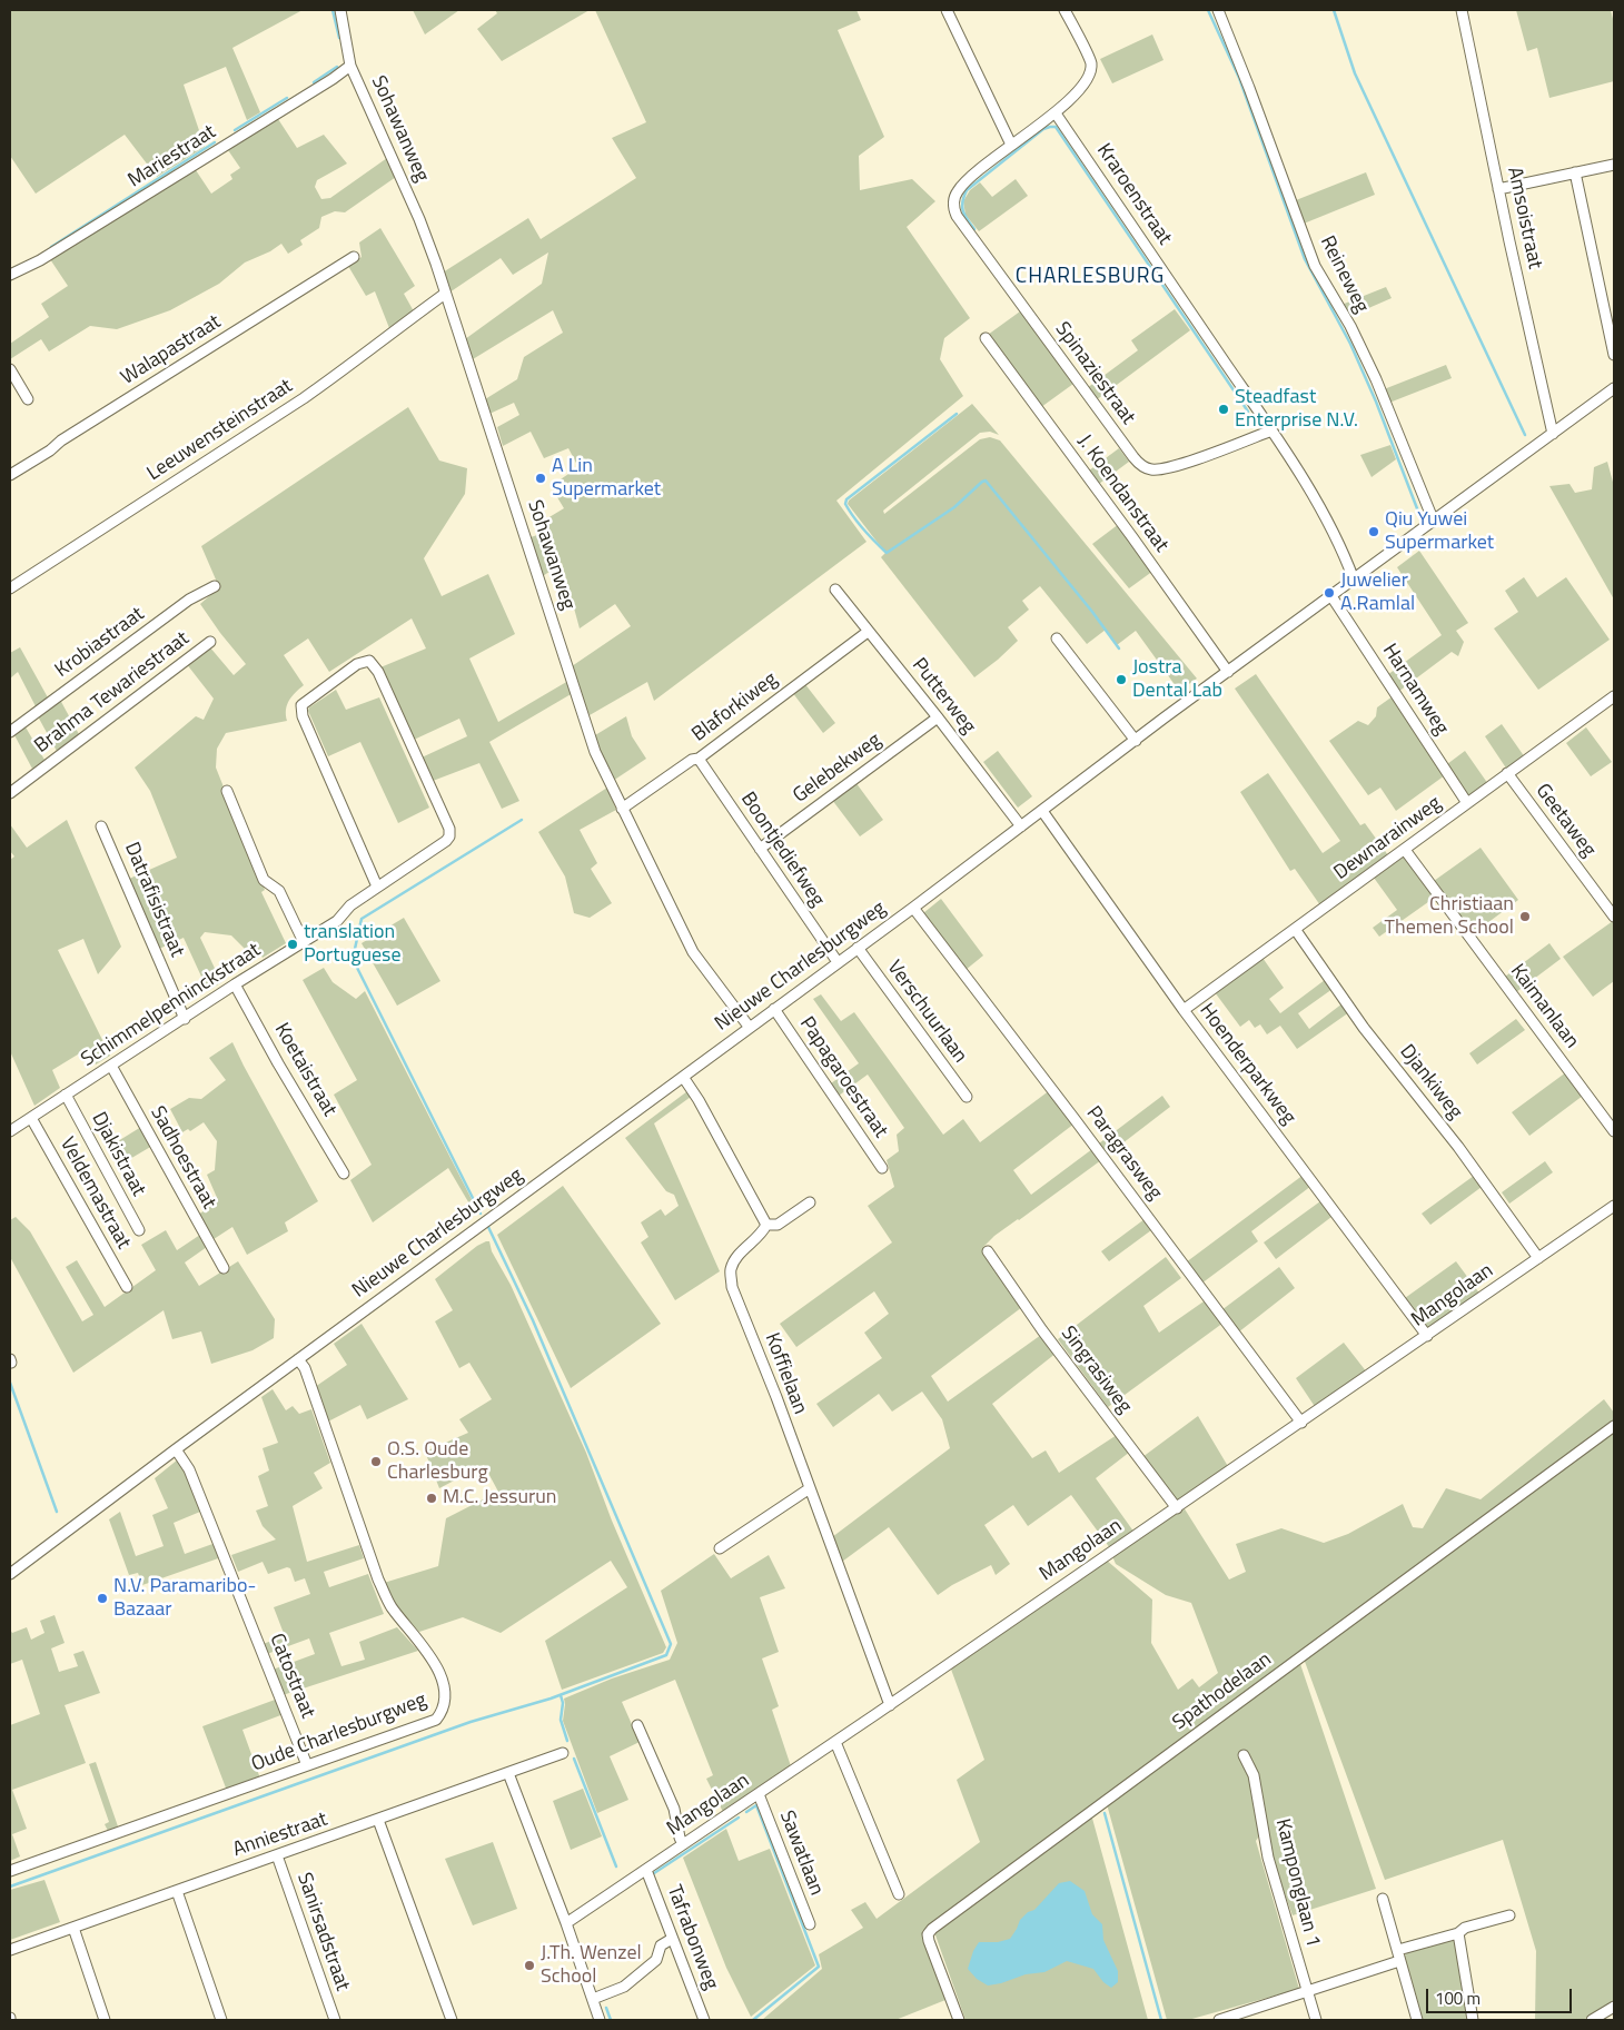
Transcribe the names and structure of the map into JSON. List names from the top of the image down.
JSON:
{
  "streets": {
    "street": [
      "Sohawanweg",
      "Mariestraat",
      "Kraroenstraat",
      "Amsoistraat",
      "Reineweg",
      "Walapastraat",
      "Spinaziestraat",
      "Leeuwensteinstraat",
      "J. Koendanstraat",
      "Krobiastraat",
      "Harnamweg",
      "Brahma Tewariestraat",
      "Putterweg",
      "Blaforkiweg",
      "Gelebekweg",
      "Geetaweg",
      "Dewnarainweg",
      "Boontjediefweg",
      "Datrafisistraat",
      "Nieuwe Charlesburgweg",
      "Schimmelpenninckstraat",
      "Kaimanlaan",
      "Verschuurlaan",
      "Hoenderparkweg",
      "Koetaistraat",
      "Papagaroestraat",
      "Djankiweg",
      "Paragrasweg",
      "Djakistraat",
      "Sadhoestraat",
      "Veldemastraat",
      "Mangolaan",
      "Singrasiweg",
      "Koffielaan",
      "Catostraat",
      "Spathodelaan",
      "Oude Charlesburgweg",
      "Anniestraat",
      "Sawatlaan",
      "Kamponglaan 1",
      "Sanirsadstraat",
      "Tafrabonweg"
    ]
  },
  "crossings": [
    ["Sohawanweg", "Mariestraat"],
    ["Sohawanweg", "Leeuwensteinstraat"],
    ["Sohawanweg", "Blaforkiweg"],
    ["Sohawanweg", "Nieuwe Charlesburgweg"],
    ["Kraroenstraat", "Spinaziestraat"],
    ["Kraroenstraat", "Nieuwe Charlesburgweg"],
    ["Amsoistraat", "Nieuwe Charlesburgweg"],
    ["Reineweg", "Nieuwe Charlesburgweg"],
    ["J. Koendanstraat", "Nieuwe Charlesburgweg"],
    ["Harnamweg", "Dewnarainweg"],
    ["Harnamweg", "Nieuwe Charlesburgweg"],
    ["Putterweg", "Blaforkiweg"],
    ["Putterweg", "Gelebekweg"],
    ["Putterweg", "Nieuwe Charlesburgweg"],
    ["Blaforkiweg", "Boontjediefweg"],
    ["Gelebekweg", "Boontjediefweg"],
    ["Geetaweg", "Dewnarainweg"],
    ["Dewnarainweg", "Kaimanlaan"],
    ["Dewnarainweg", "Hoenderparkweg"],
    ["Dewnarainweg", "Djankiweg"],
    ["Boontjediefweg", "Nieuwe Charlesburgweg"],
    ["Datrafisistraat", "Schimmelpenninckstraat"],
    ["Nieuwe Charlesburgweg", "Verschuurlaan"],
    ["Nieuwe Charlesburgweg", "Hoenderparkweg"],
    ["Nieuwe Charlesburgweg", "Papagaroestraat"],
    ["Nieuwe Charlesburgweg", "Paragrasweg"],
    ["Nieuwe Charlesburgweg", "Catostraat"],
    ["Nieuwe Charlesburgweg", "Oude Charlesburgweg"],
    ["Schimmelpenninckstraat", "Koetaistraat"],
    ["Schimmelpenninckstraat", "Djakistraat"],
    ["Schimmelpenninckstraat", "Sadhoestraat"],
    ["Schimmelpenninckstraat", "Veldemastraat"],
    ["Hoenderparkweg", "Mangolaan"],
    ["Djankiweg", "Mangolaan"],
    ["Paragrasweg", "Mangolaan"],
    ["Mangolaan", "Singrasiweg"],
    ["Mangolaan", "Koffielaan"],
    ["Mangolaan", "Sawatlaan"],
    ["Mangolaan", "Tafrabonweg"],
    ["Catostraat", "Oude Charlesburgweg"],
    ["Anniestraat", "Sanirsadstraat"]
  ],
  "districts": ["CHARLESBURG"],
  "places": [
    "Steadfast Enterprise N.V.",
    "A Lin Supermarket",
    "Qiu Yuwei Supermarket",
    "Juwelier A.Ramlal",
    "Jostra Dental Lab",
    "Christiaan Themen School",
    "translation Portuguese",
    "O.S. Oude Charlesburg",
    "M.C. Jessurun",
    "N.V. Paramaribo- Bazaar",
    "J.Th. Wenzel School"
  ],
  "scale_bar": "100 m"
}
